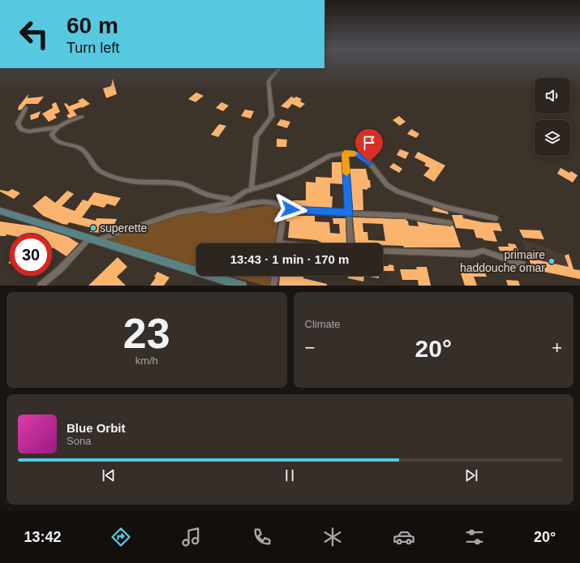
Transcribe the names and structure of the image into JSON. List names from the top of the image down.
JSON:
{
  "places": ["superette", "primaire haddouche omar"],
  "page": {
    "turn": ["60 m", "Turn left"],
    "limit": "30",
    "trip": "13:43 · 1 min · 170 m",
    "tile": [
      ["23", "km/h"],
      "Climate"
    ],
    "heat": ["−", "20°", "+"],
    "song": ["Blue Orbit", "Sona"],
    "tabs": ["13:42", "20°"]
  }
}
